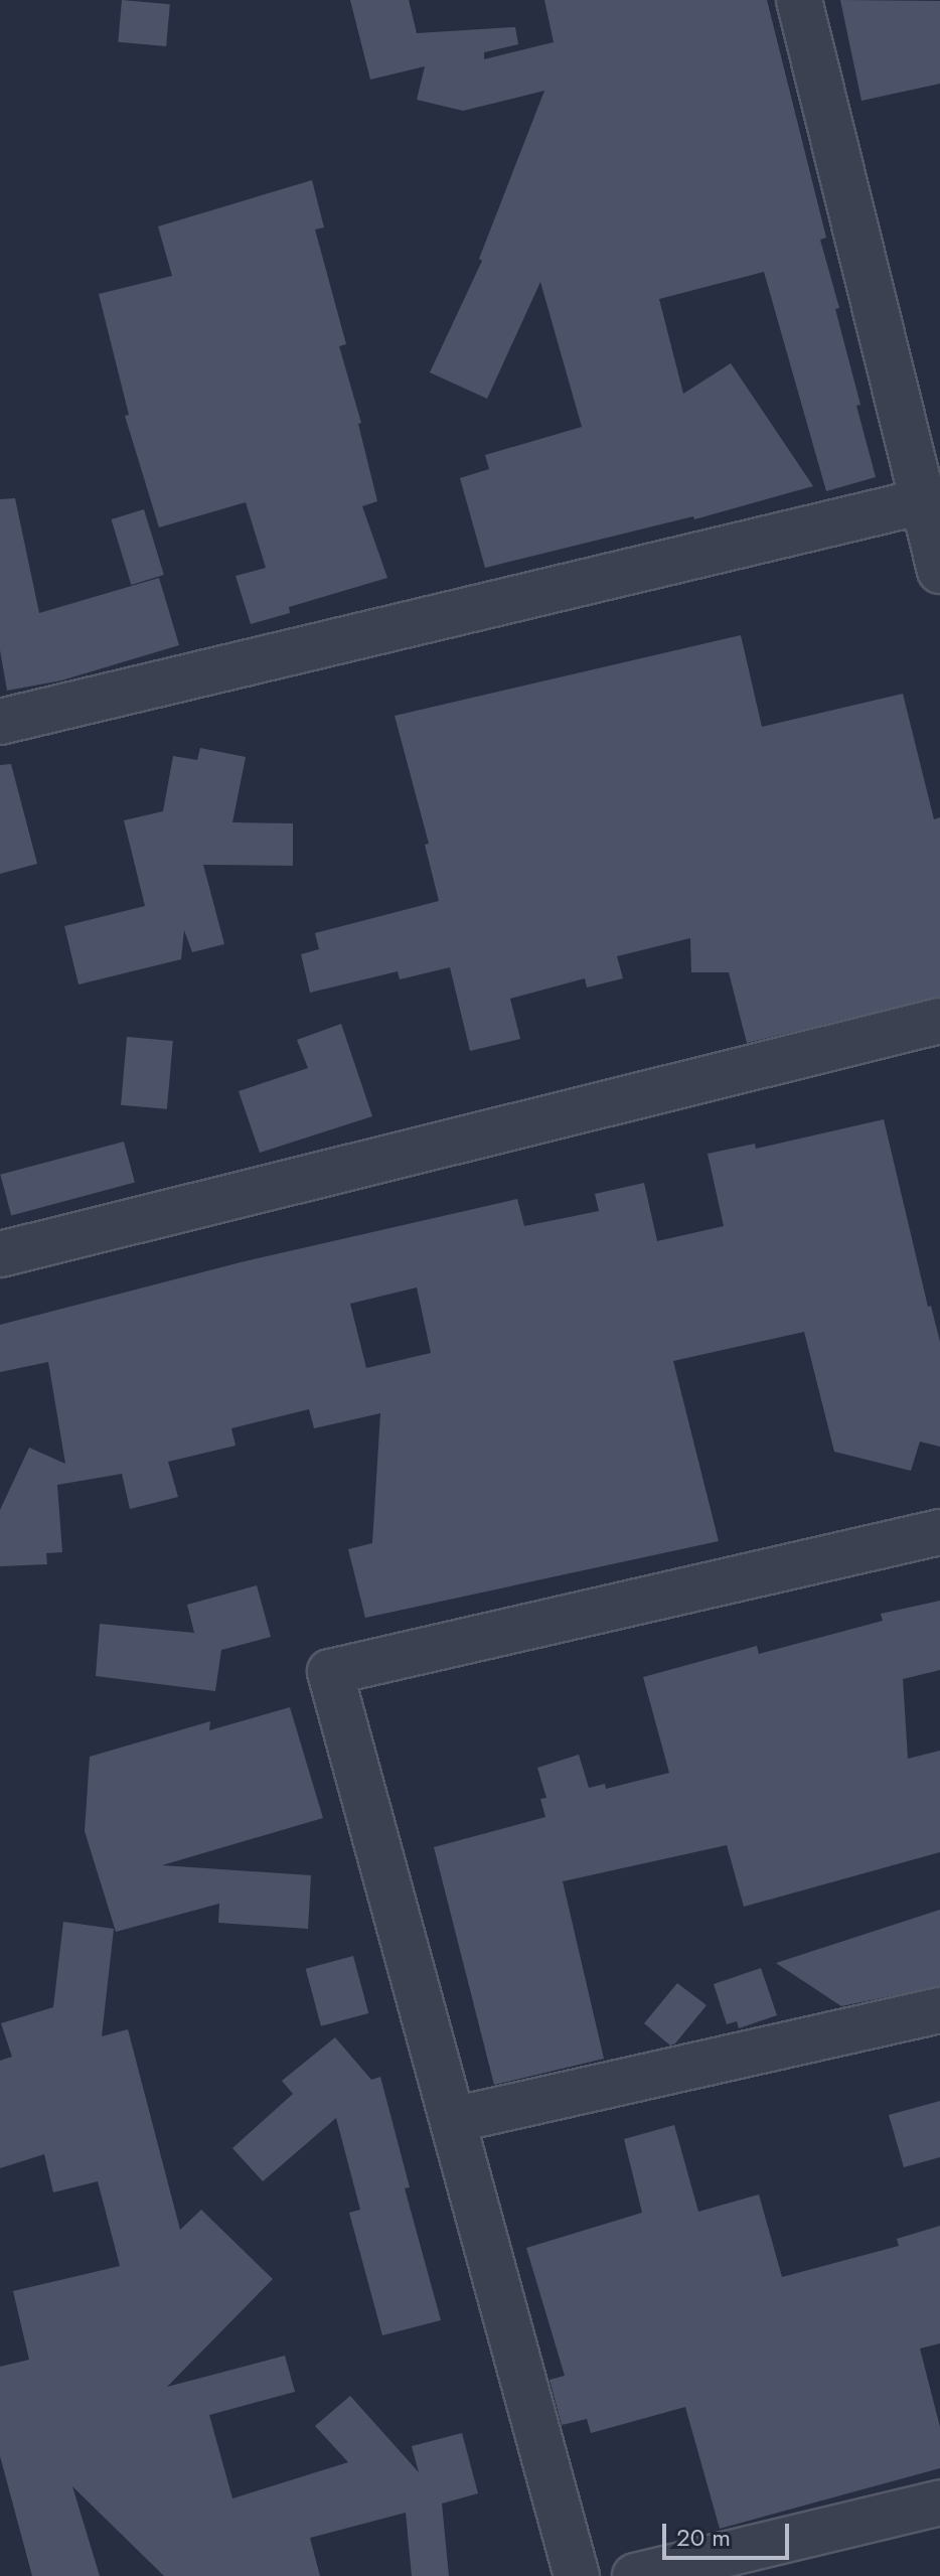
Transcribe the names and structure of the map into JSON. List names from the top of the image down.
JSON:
{
  "scale_bar": "20 m"
}
